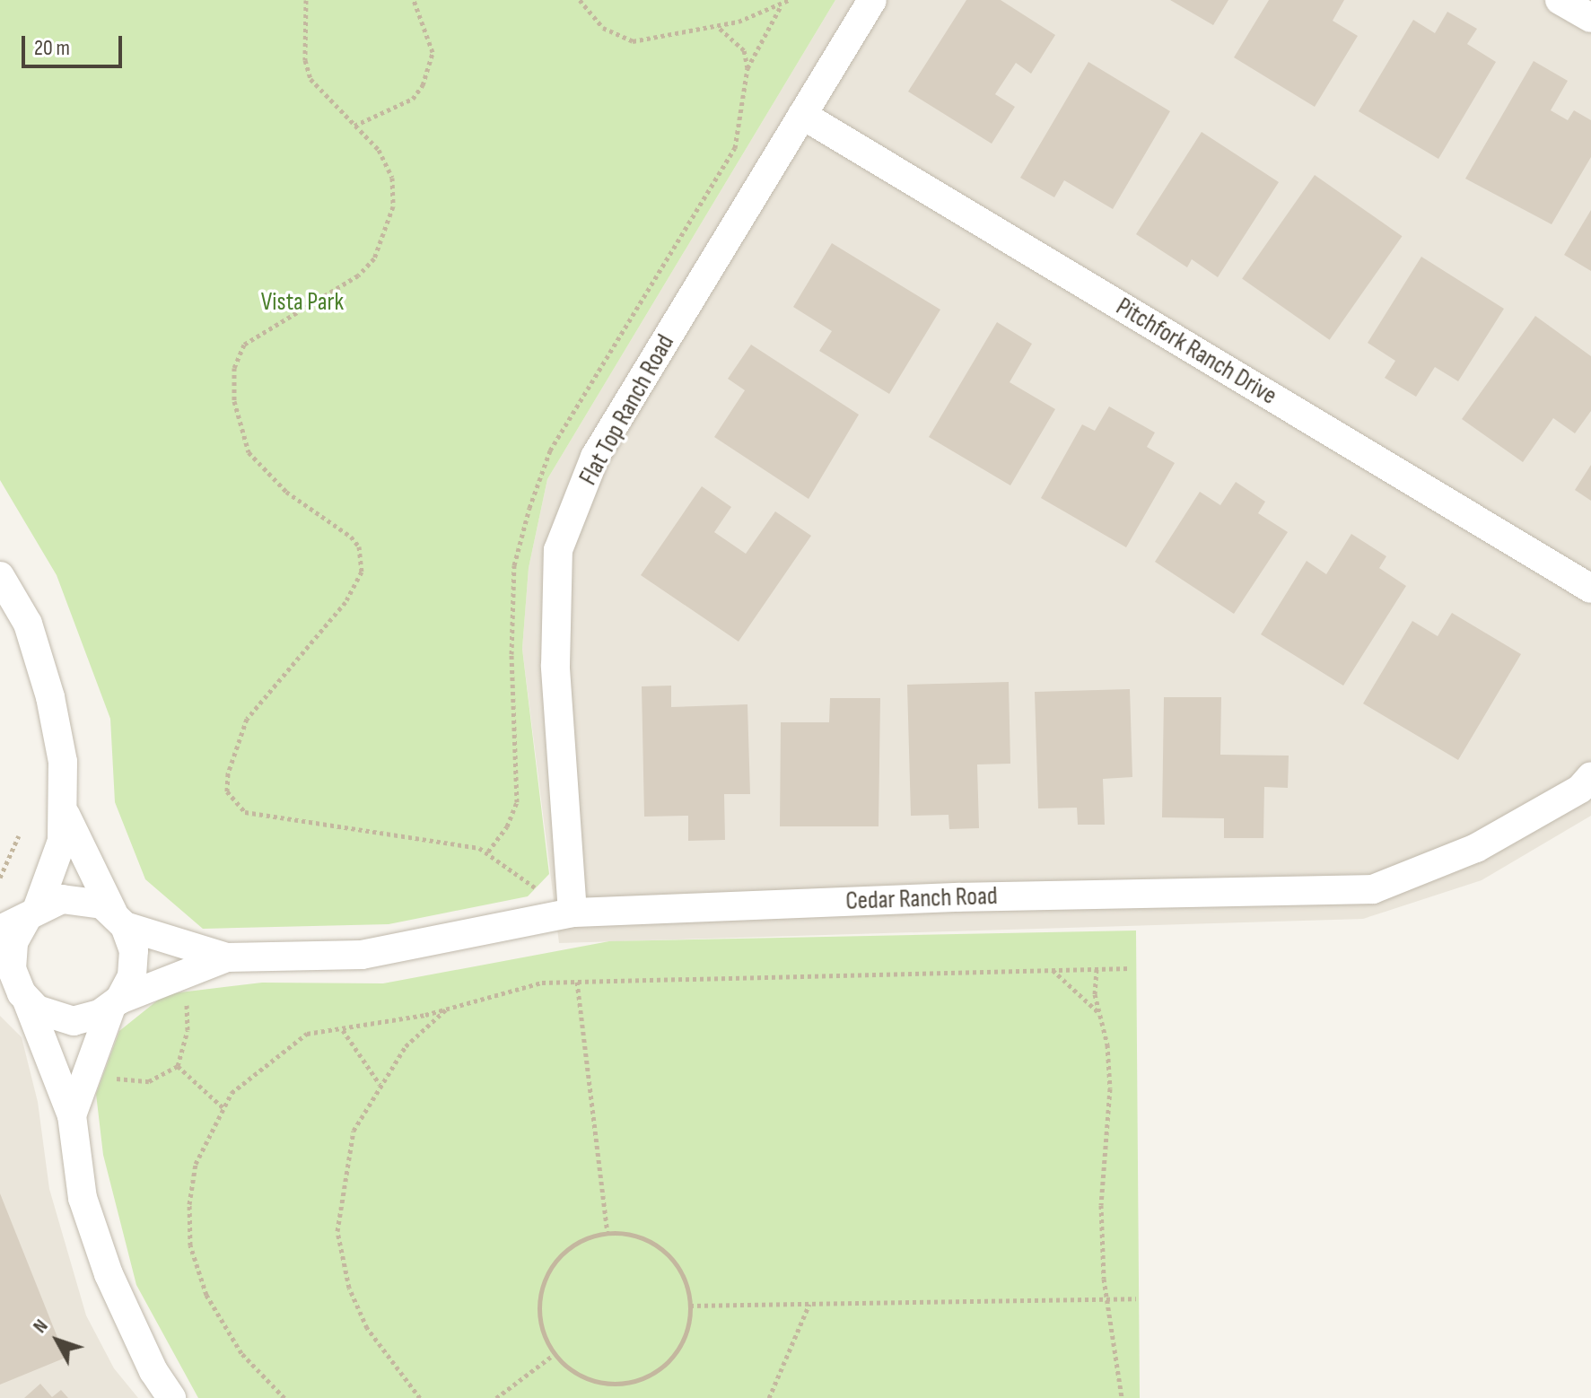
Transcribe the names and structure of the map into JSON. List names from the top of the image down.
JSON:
{
  "streets": {
    "street": ["Pitchfork Ranch Drive", "Flat Top Ranch Road", "Cedar Ranch Road"]
  },
  "crossings": [
    ["Pitchfork Ranch Drive", "Flat Top Ranch Road"],
    ["Flat Top Ranch Road", "Cedar Ranch Road"]
  ],
  "parks": ["Vista Park"],
  "scale_bar": "20 m",
  "north": "top left"
}
